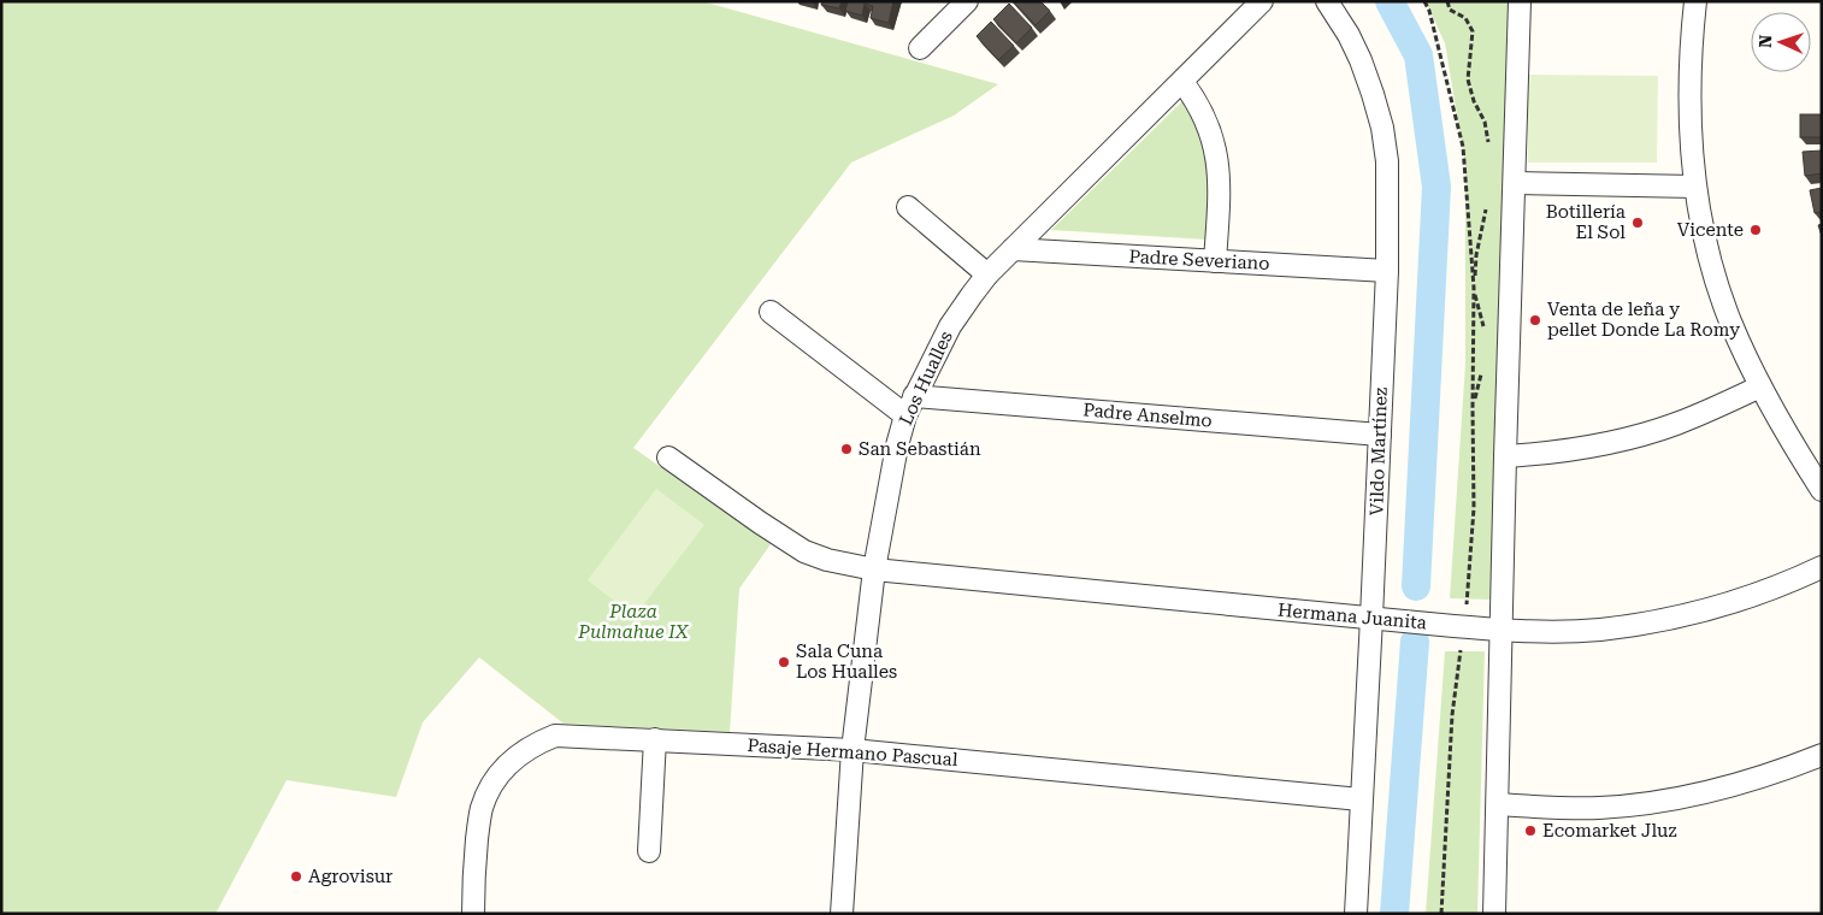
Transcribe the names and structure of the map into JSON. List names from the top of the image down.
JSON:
{
  "streets": {
    "street": [
      "Padre Severiano",
      "Los Hualles",
      "Padre Anselmo",
      "Vildo Martínez",
      "Hermana Juanita",
      "Pasaje Hermano Pascual"
    ]
  },
  "crossings": [
    ["Padre Severiano", "Los Hualles"],
    ["Padre Severiano", "Vildo Martínez"],
    ["Los Hualles", "Padre Anselmo"],
    ["Los Hualles", "Hermana Juanita"],
    ["Los Hualles", "Pasaje Hermano Pascual"],
    ["Padre Anselmo", "Vildo Martínez"],
    ["Vildo Martínez", "Hermana Juanita"],
    ["Vildo Martínez", "Pasaje Hermano Pascual"]
  ],
  "parks": ["Plaza Pulmahue IX"],
  "places": [
    "Botillería El Sol",
    "Vicente",
    "Venta de leña y pellet Donde La Romy",
    "San Sebastián",
    "Sala Cuna Los Hualles",
    "Ecomarket Jluz",
    "Agrovisur"
  ],
  "north": "left"
}
